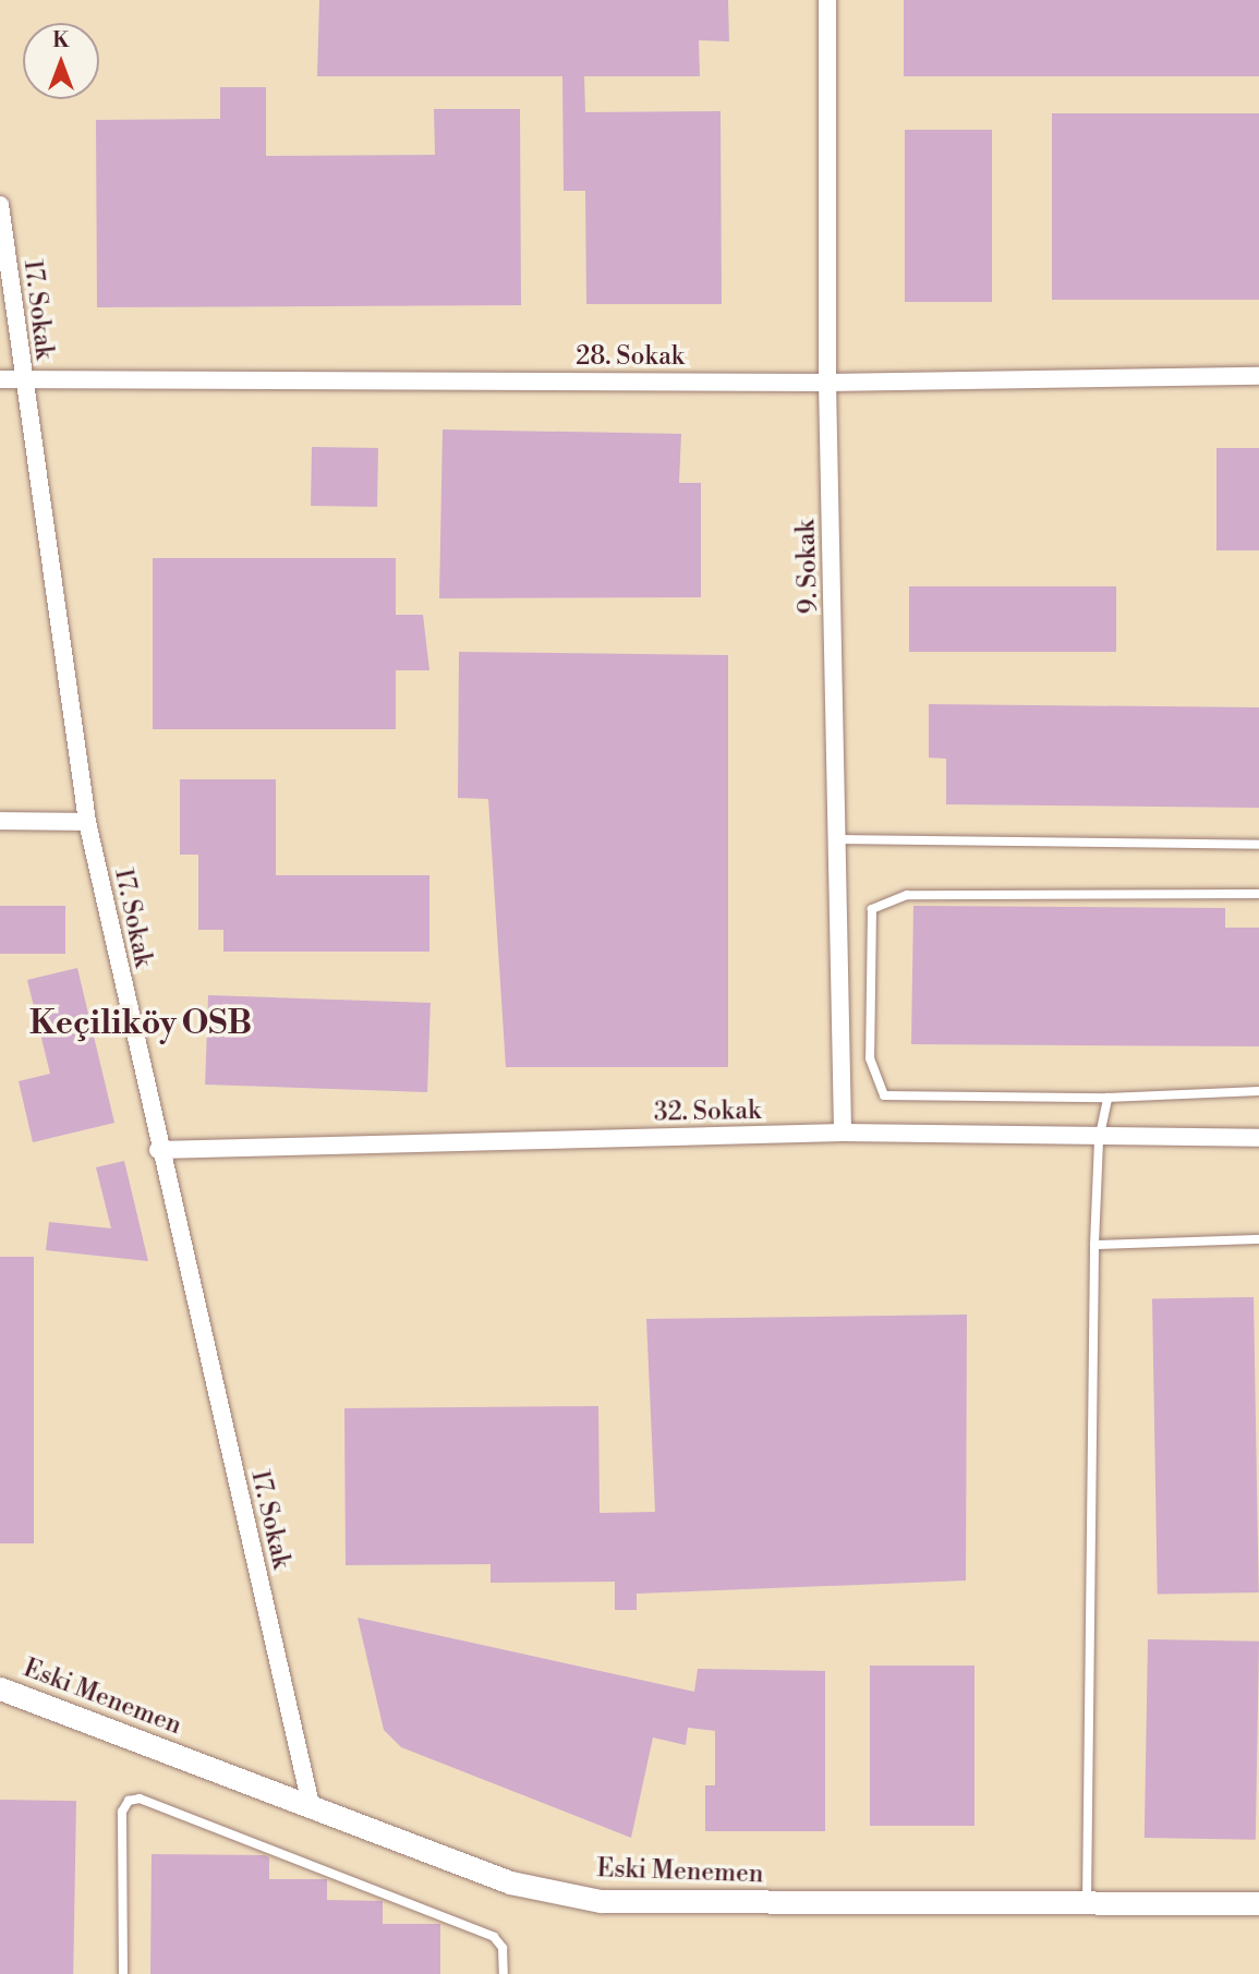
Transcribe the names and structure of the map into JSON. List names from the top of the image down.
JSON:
{
  "streets": {
    "street": [
      "17. Sokak",
      "28. Sokak",
      "9. Sokak",
      "32. Sokak",
      "Eski Menemen"
    ]
  },
  "crossings": [
    ["17. Sokak", "28. Sokak"],
    ["17. Sokak", "32. Sokak"],
    ["17. Sokak", "Eski Menemen"],
    ["28. Sokak", "9. Sokak"],
    ["9. Sokak", "32. Sokak"]
  ],
  "districts": ["Keçiliköy OSB"],
  "north": "top"
}
